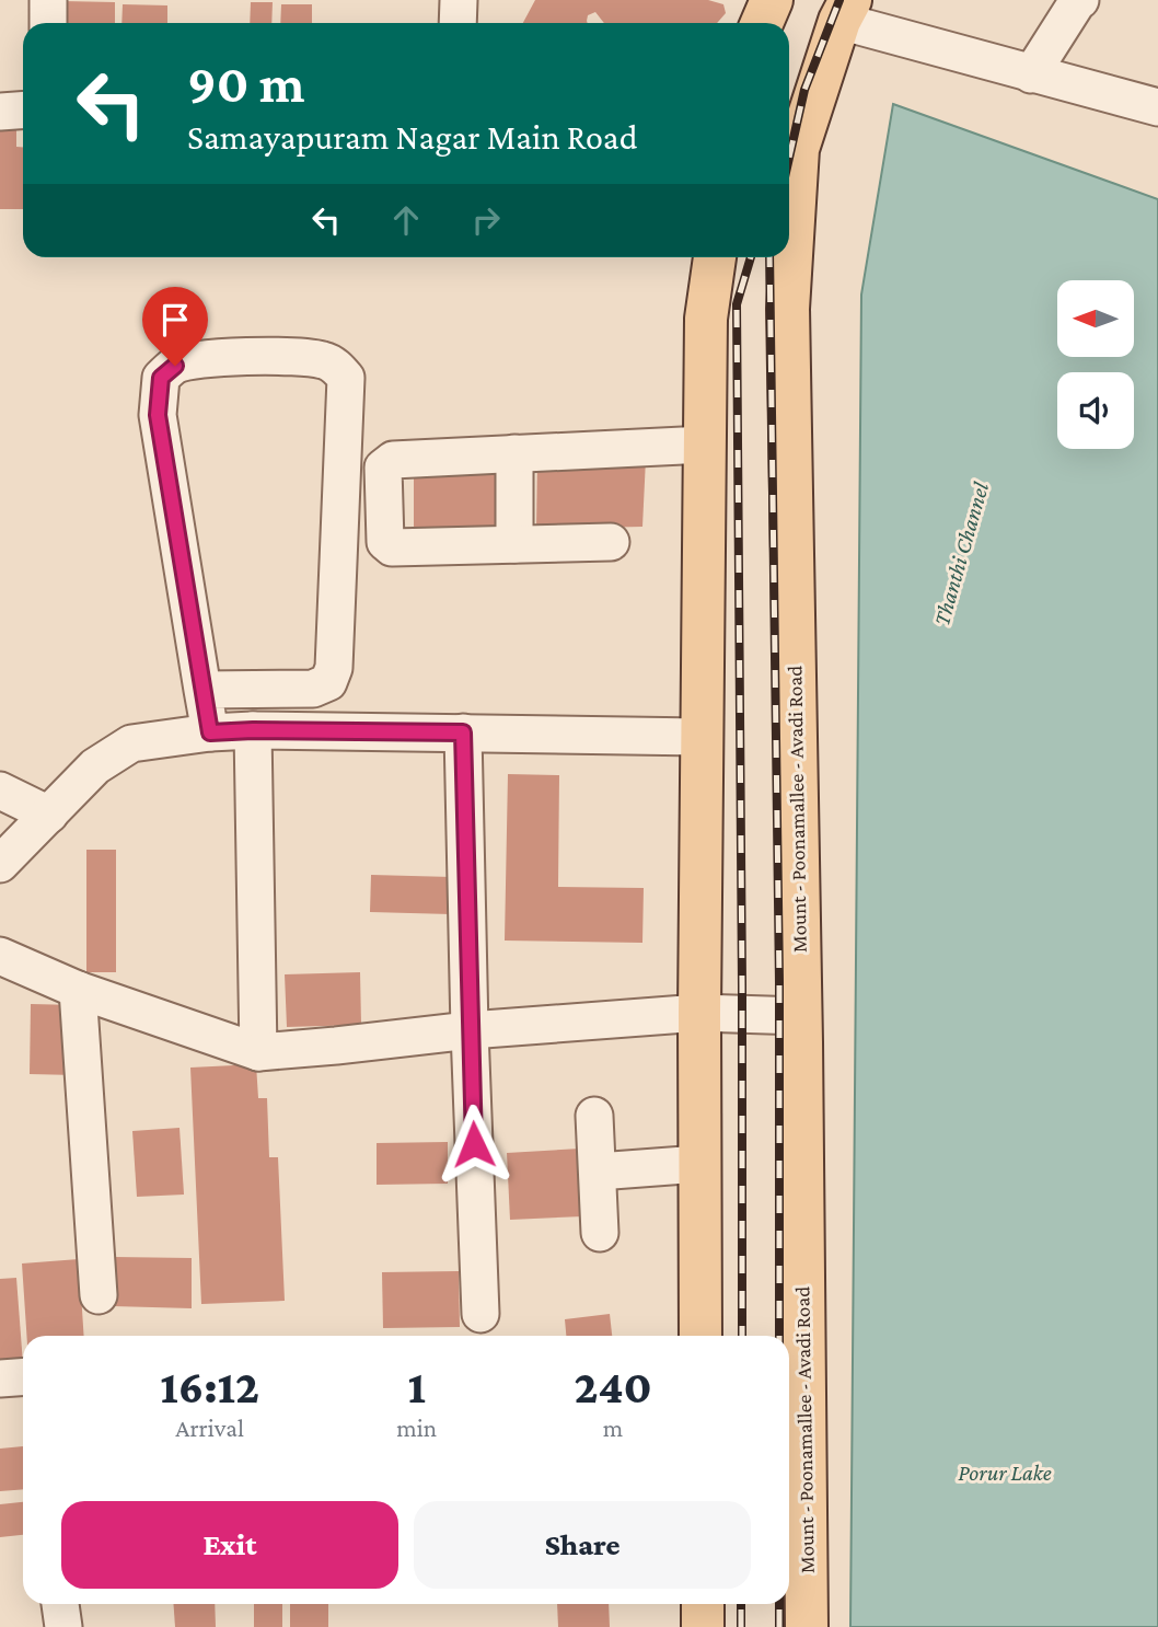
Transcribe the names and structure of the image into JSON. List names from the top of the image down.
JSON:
{
  "streets": {
    "main road": ["Mount - Poonamallee - Avadi Road"]
  },
  "water": ["Thanthi Channel", "Porur Lake"],
  "north": "left",
  "page": {
    "turn": ["90 m", "Samayapuram Nagar Main Road"],
    "eta": [
      "16:12",
      "Arrival",
      "1",
      "min",
      "240",
      "m"
    ],
    "buttons": ["Exit", "Share"]
  }
}
